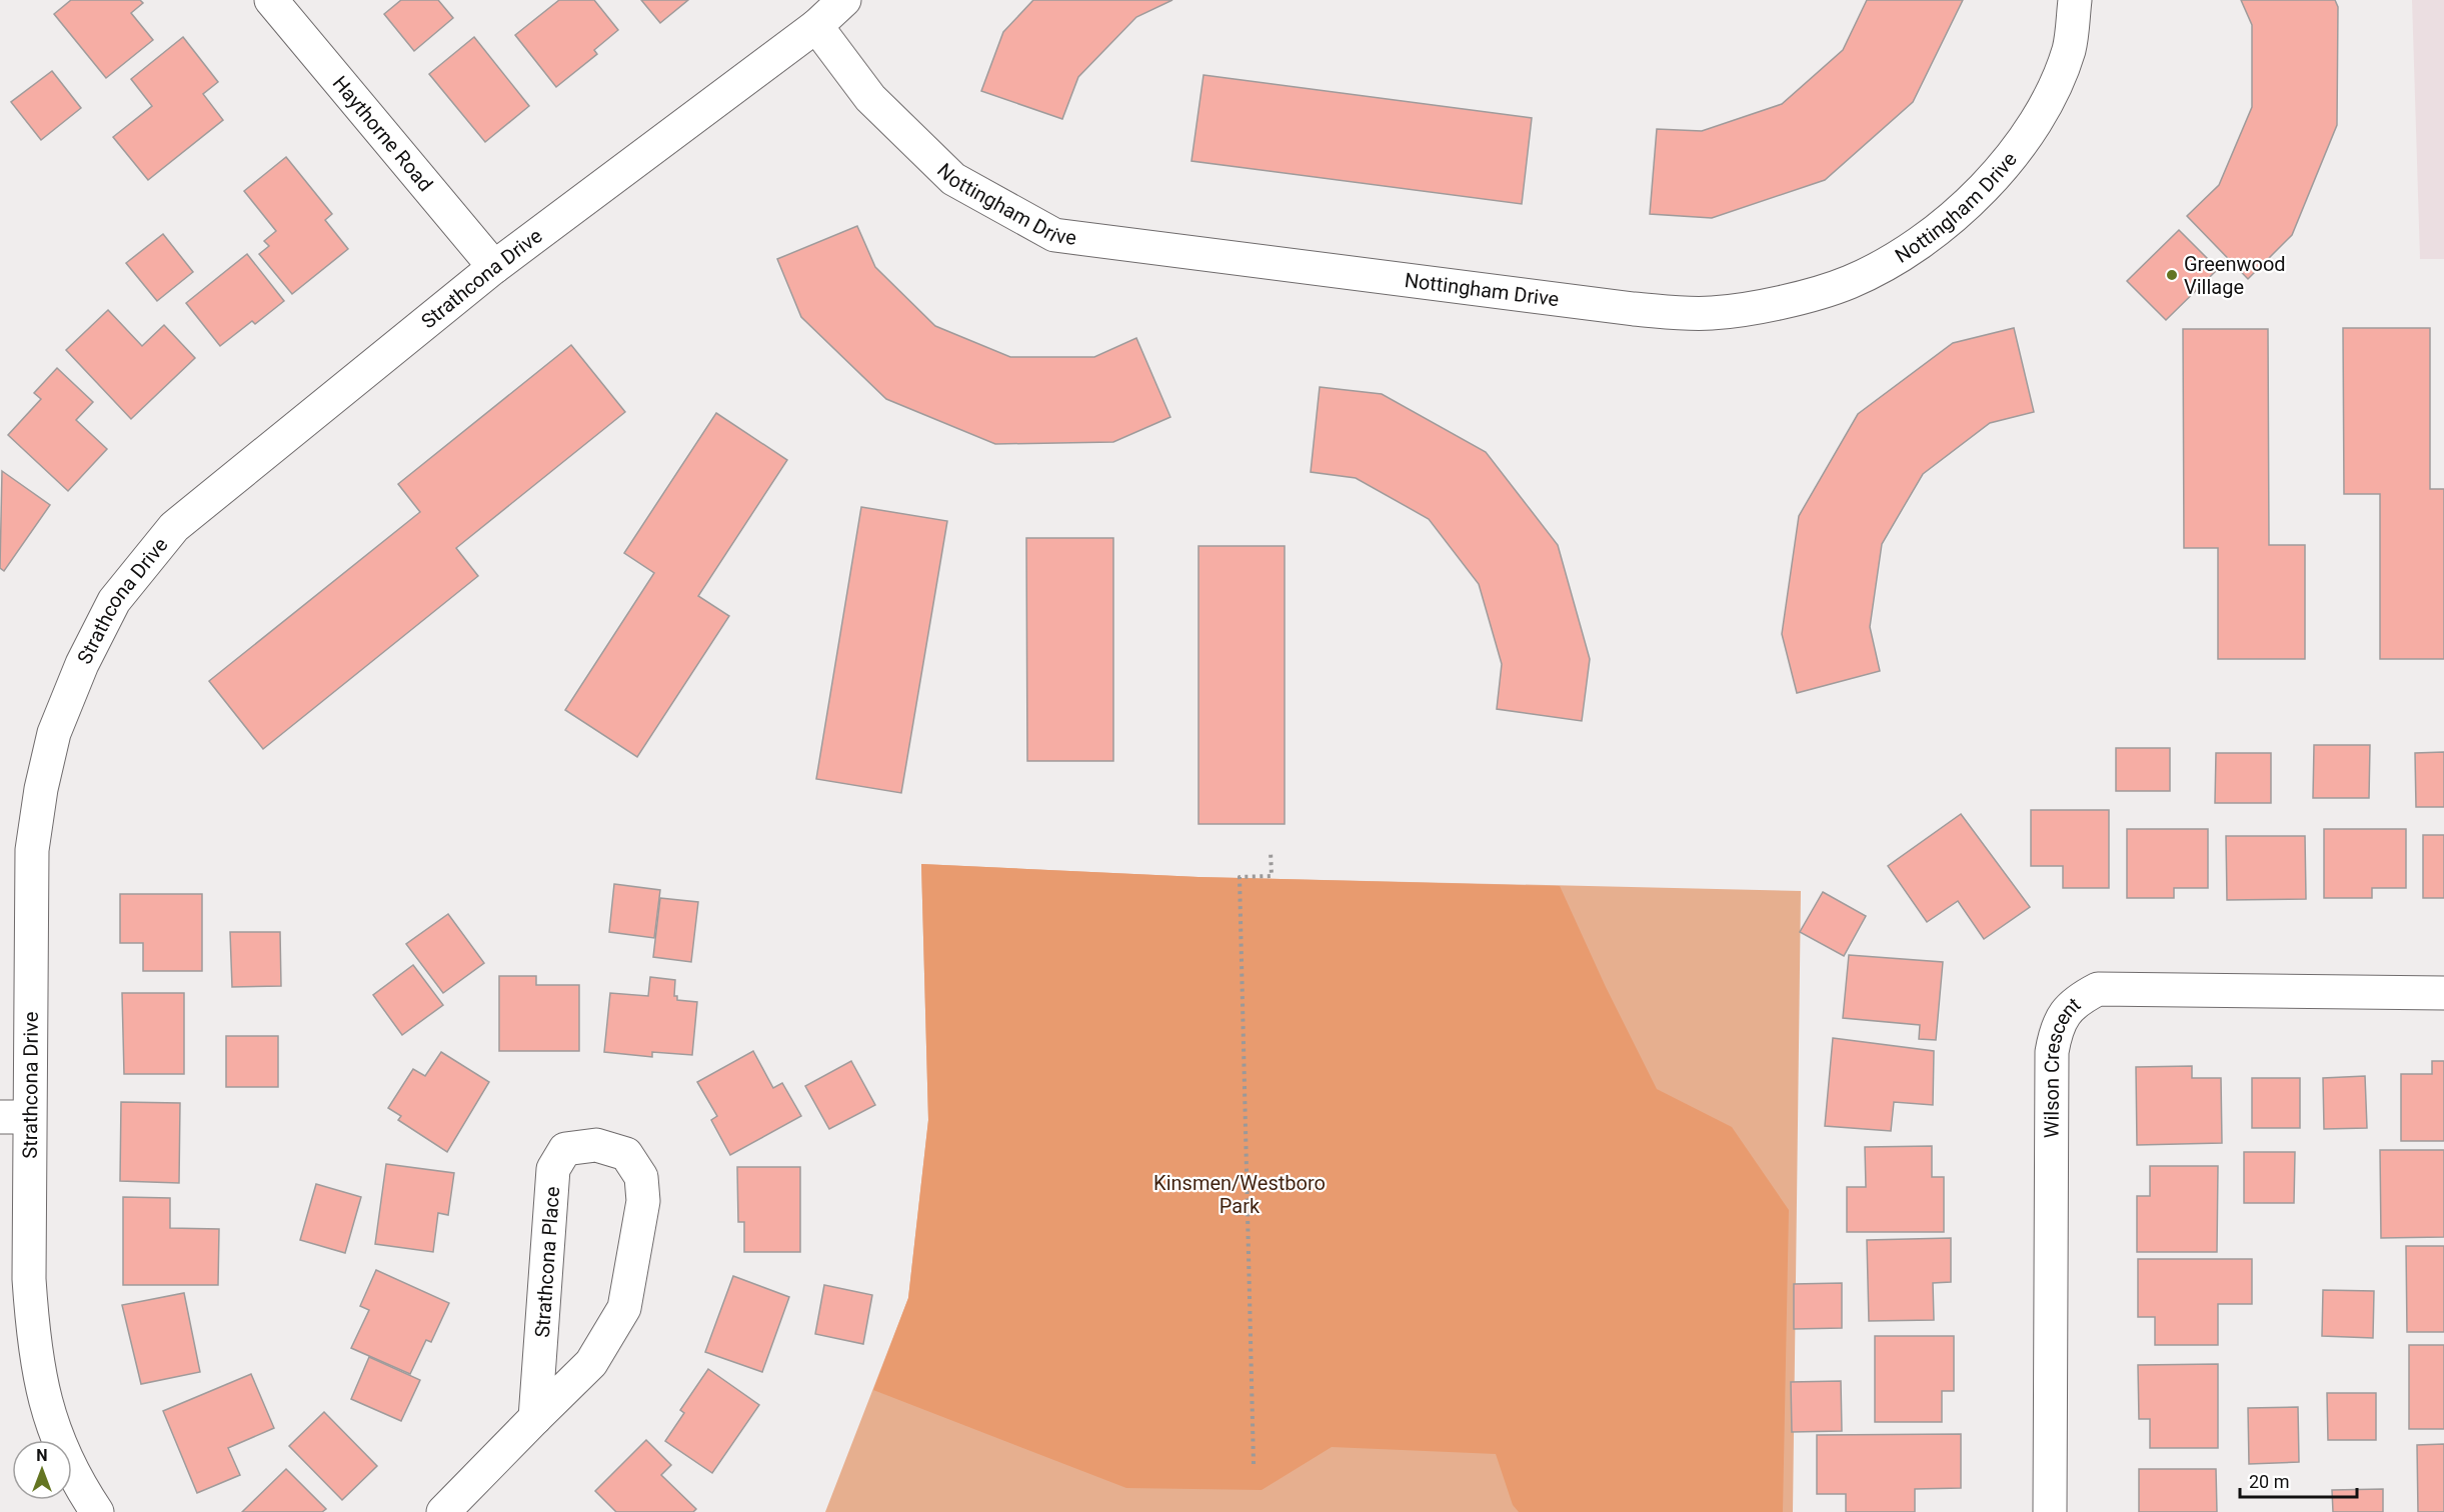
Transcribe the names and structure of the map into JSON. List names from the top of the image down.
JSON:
{
  "streets": {
    "street": [
      "Haythorne Road",
      "Nottingham Drive",
      "Strathcona Drive",
      "Wilson Crescent",
      "Strathcona Place"
    ]
  },
  "crossings": [
    ["Haythorne Road", "Strathcona Drive"],
    ["Nottingham Drive", "Strathcona Drive"]
  ],
  "parks": ["Kinsmen/Westboro Park"],
  "places": ["Greenwood Village"],
  "scale_bar": "20 m",
  "north": "top"
}
